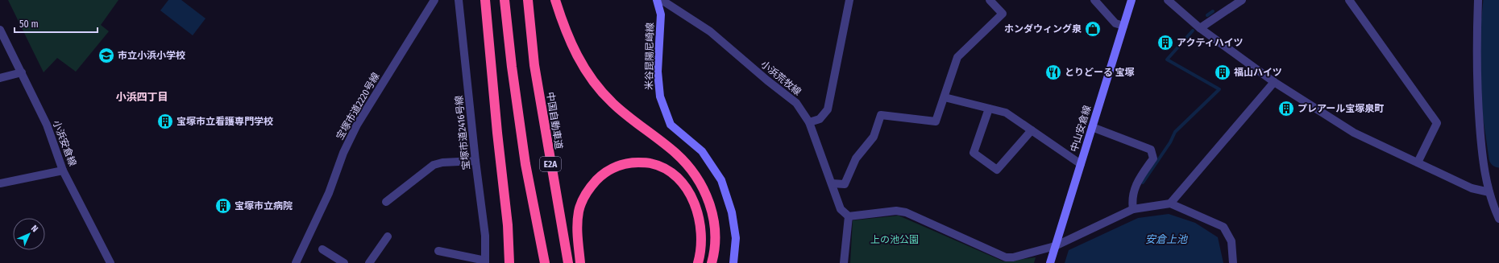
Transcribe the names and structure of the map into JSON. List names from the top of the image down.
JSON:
{
  "streets": {
    "highway": ["中国自動車道", "E2A"],
    "main road": ["米谷昆陽尼崎線", "中山安倉線"],
    "street": [
      "小浜荒牧線",
      "宝塚市道2220号線",
      "宝塚市道2416号線",
      "小浜安倉線"
    ]
  },
  "districts": ["小浜四丁目"],
  "water": ["安倉上池"],
  "parks": ["上の池公園"],
  "places": {
    "shop": ["ホンダウィング泉"],
    "building": [
      "アクティハイツ",
      "福山ハイツ",
      "プレアール宝塚泉町",
      "宝塚市立看護専門学校",
      "宝塚市立病院"
    ],
    "school or university": ["市立小浜小学校"],
    "restaurant": ["とりどーる 宝塚"]
  },
  "scale_bar": "50 m",
  "north": "top right"
}
